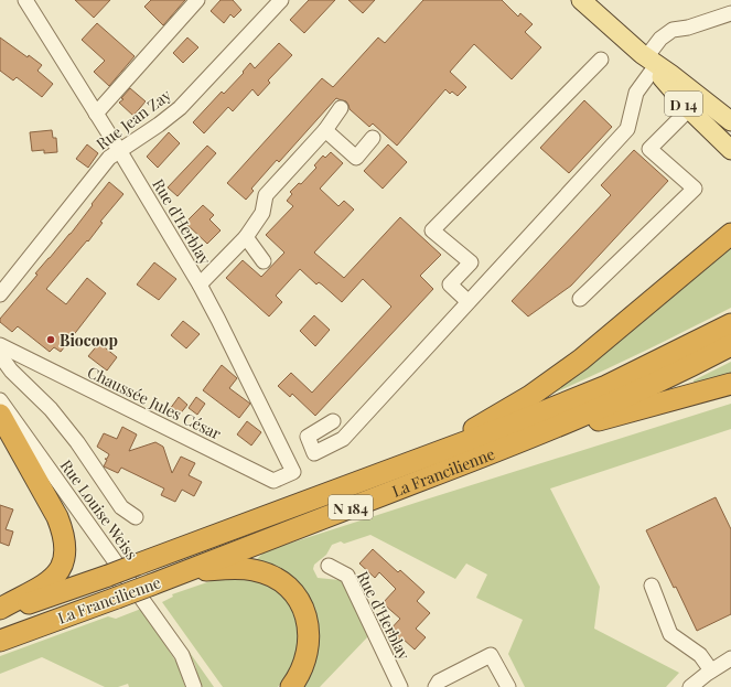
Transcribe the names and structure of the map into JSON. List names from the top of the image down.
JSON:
{
  "streets": {
    "highway": ["La Francilienne", "N 184"],
    "main road": ["D 14"],
    "street": [
      "Rue Jean Zay",
      "Rue d'Herblay",
      "Chaussée Jules César",
      "Rue Louise Weiss"
    ]
  },
  "crossings": [
    ["Rue Jean Zay", "Rue d'Herblay"],
    ["Rue d'Herblay", "Chaussée Jules César"]
  ],
  "places": ["Biocoop"]
}
